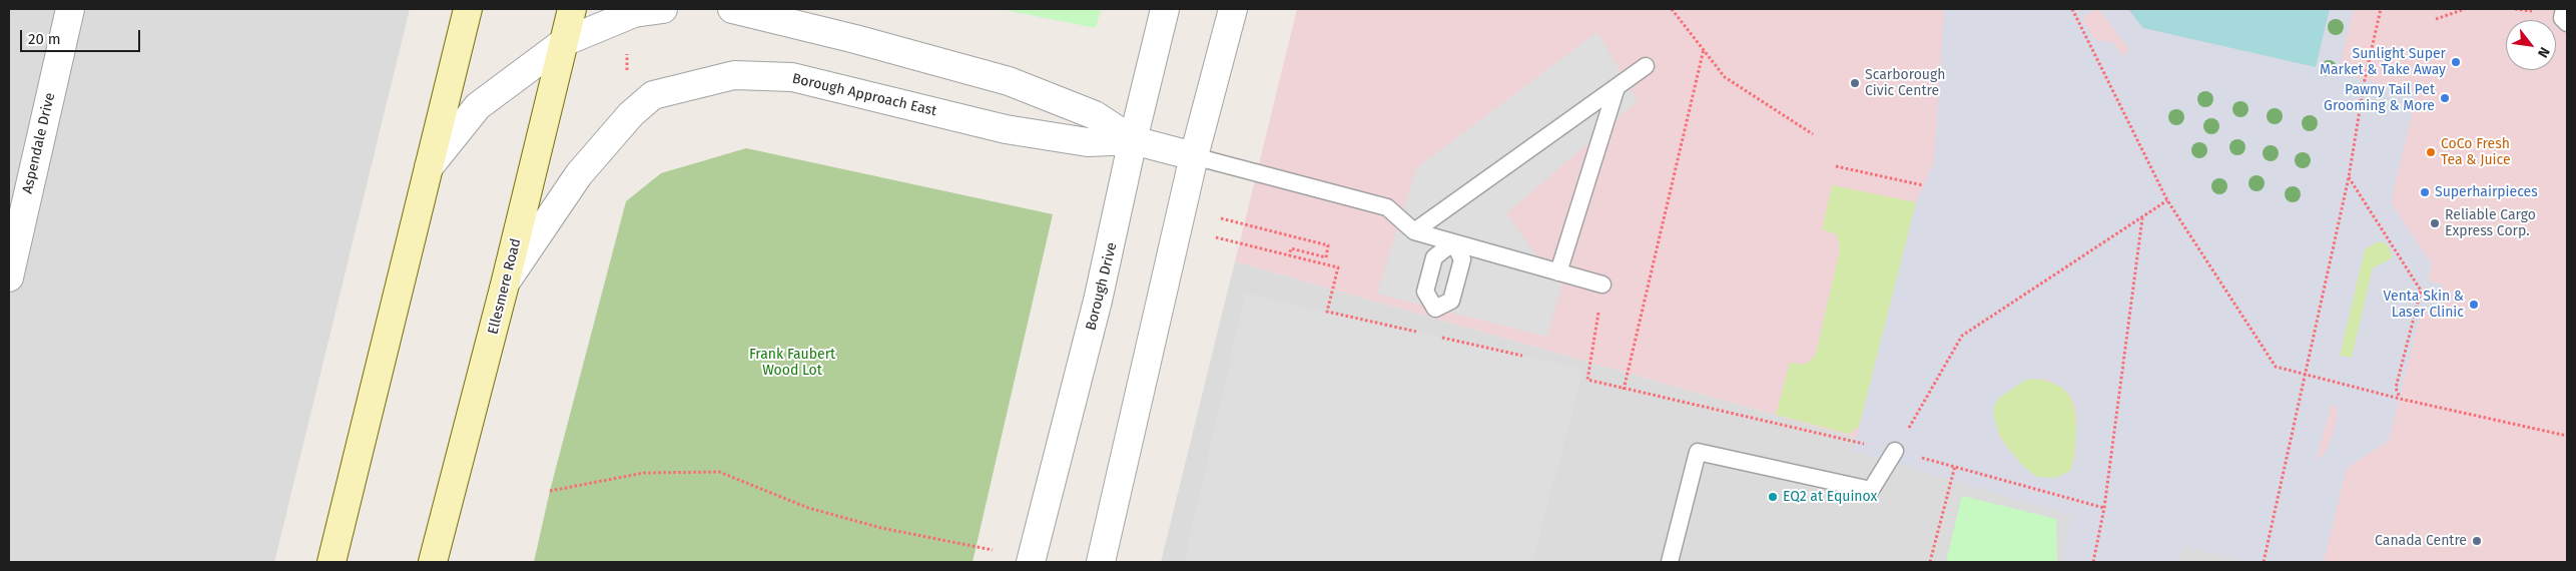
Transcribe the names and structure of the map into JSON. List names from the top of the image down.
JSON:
{
  "streets": {
    "main road": ["Ellesmere Road"],
    "street": ["Borough Approach East", "Aspendale Drive", "Borough Drive"]
  },
  "crossings": [
    ["Borough Approach East", "Ellesmere Road"],
    ["Borough Approach East", "Borough Drive"]
  ],
  "parks": ["Frank Faubert Wood Lot"],
  "places": [
    "Sunlight Super Market & Take Away",
    "Scarborough Civic Centre",
    "Pawny Tail Pet Grooming & More",
    "CoCo Fresh Tea & Juice",
    "Superhairpieces",
    "Reliable Cargo Express Corp.",
    "Venta Skin & Laser Clinic",
    "EQ2 at Equinox",
    "Canada Centre"
  ],
  "scale_bar": "20 m",
  "north": "bottom right"
}
